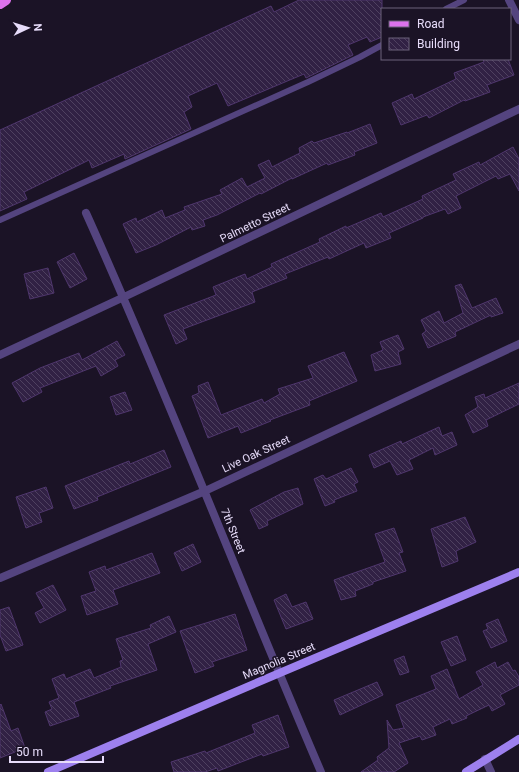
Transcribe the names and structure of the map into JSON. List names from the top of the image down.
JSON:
{
  "streets": {
    "street": [
      "Palmetto Street",
      "Live Oak Street",
      "7th Street",
      "Magnolia Street"
    ]
  },
  "crossings": [
    ["Palmetto Street", "7th Street"],
    ["Live Oak Street", "7th Street"],
    ["7th Street", "Magnolia Street"]
  ],
  "legend": ["Road", "Building"],
  "scale_bar": "50 m",
  "north": "right"
}
